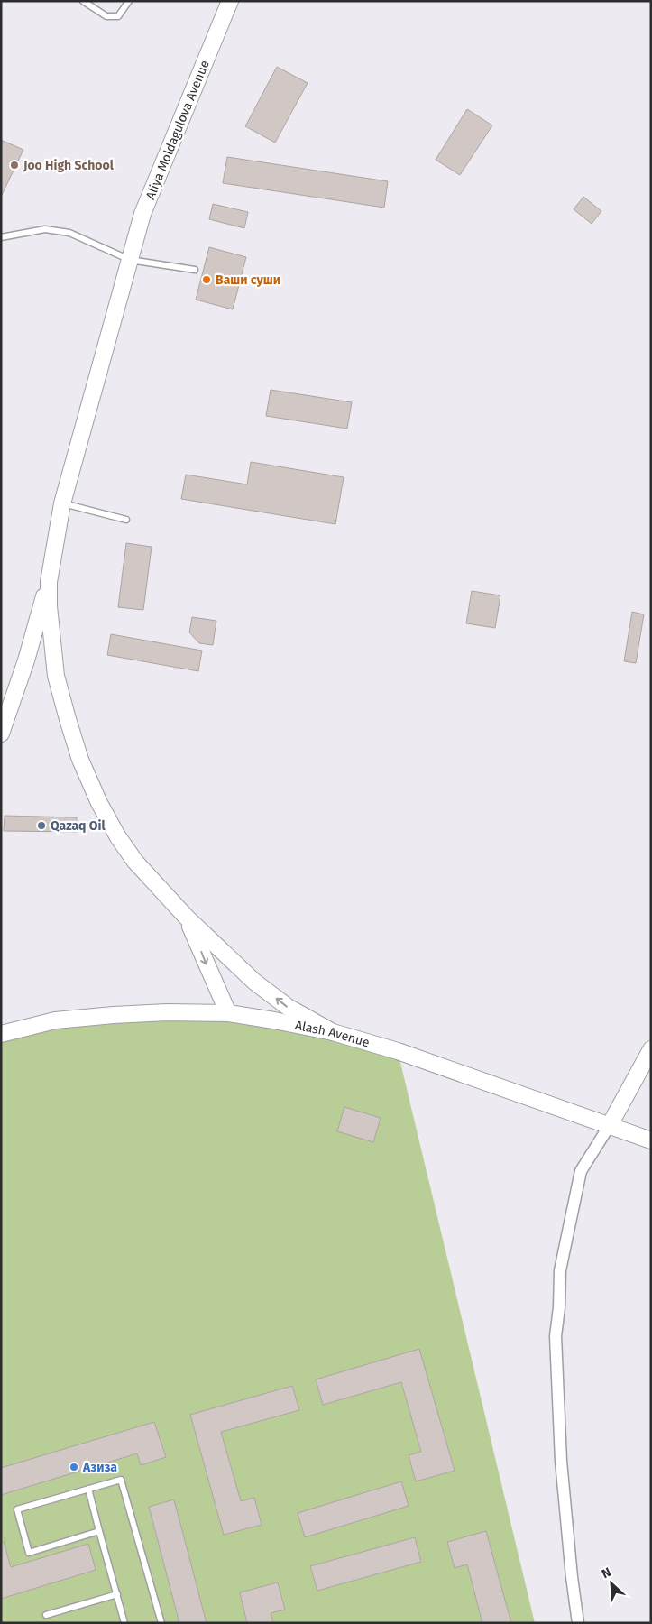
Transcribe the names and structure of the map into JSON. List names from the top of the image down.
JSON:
{
  "streets": {
    "main road": ["Aliya Moldagulova Avenue", "Alash Avenue"]
  },
  "places": [
    "Joo High School",
    "Ваши суши",
    "Qazaq Oil",
    "Азиза"
  ],
  "north": "top left"
}
